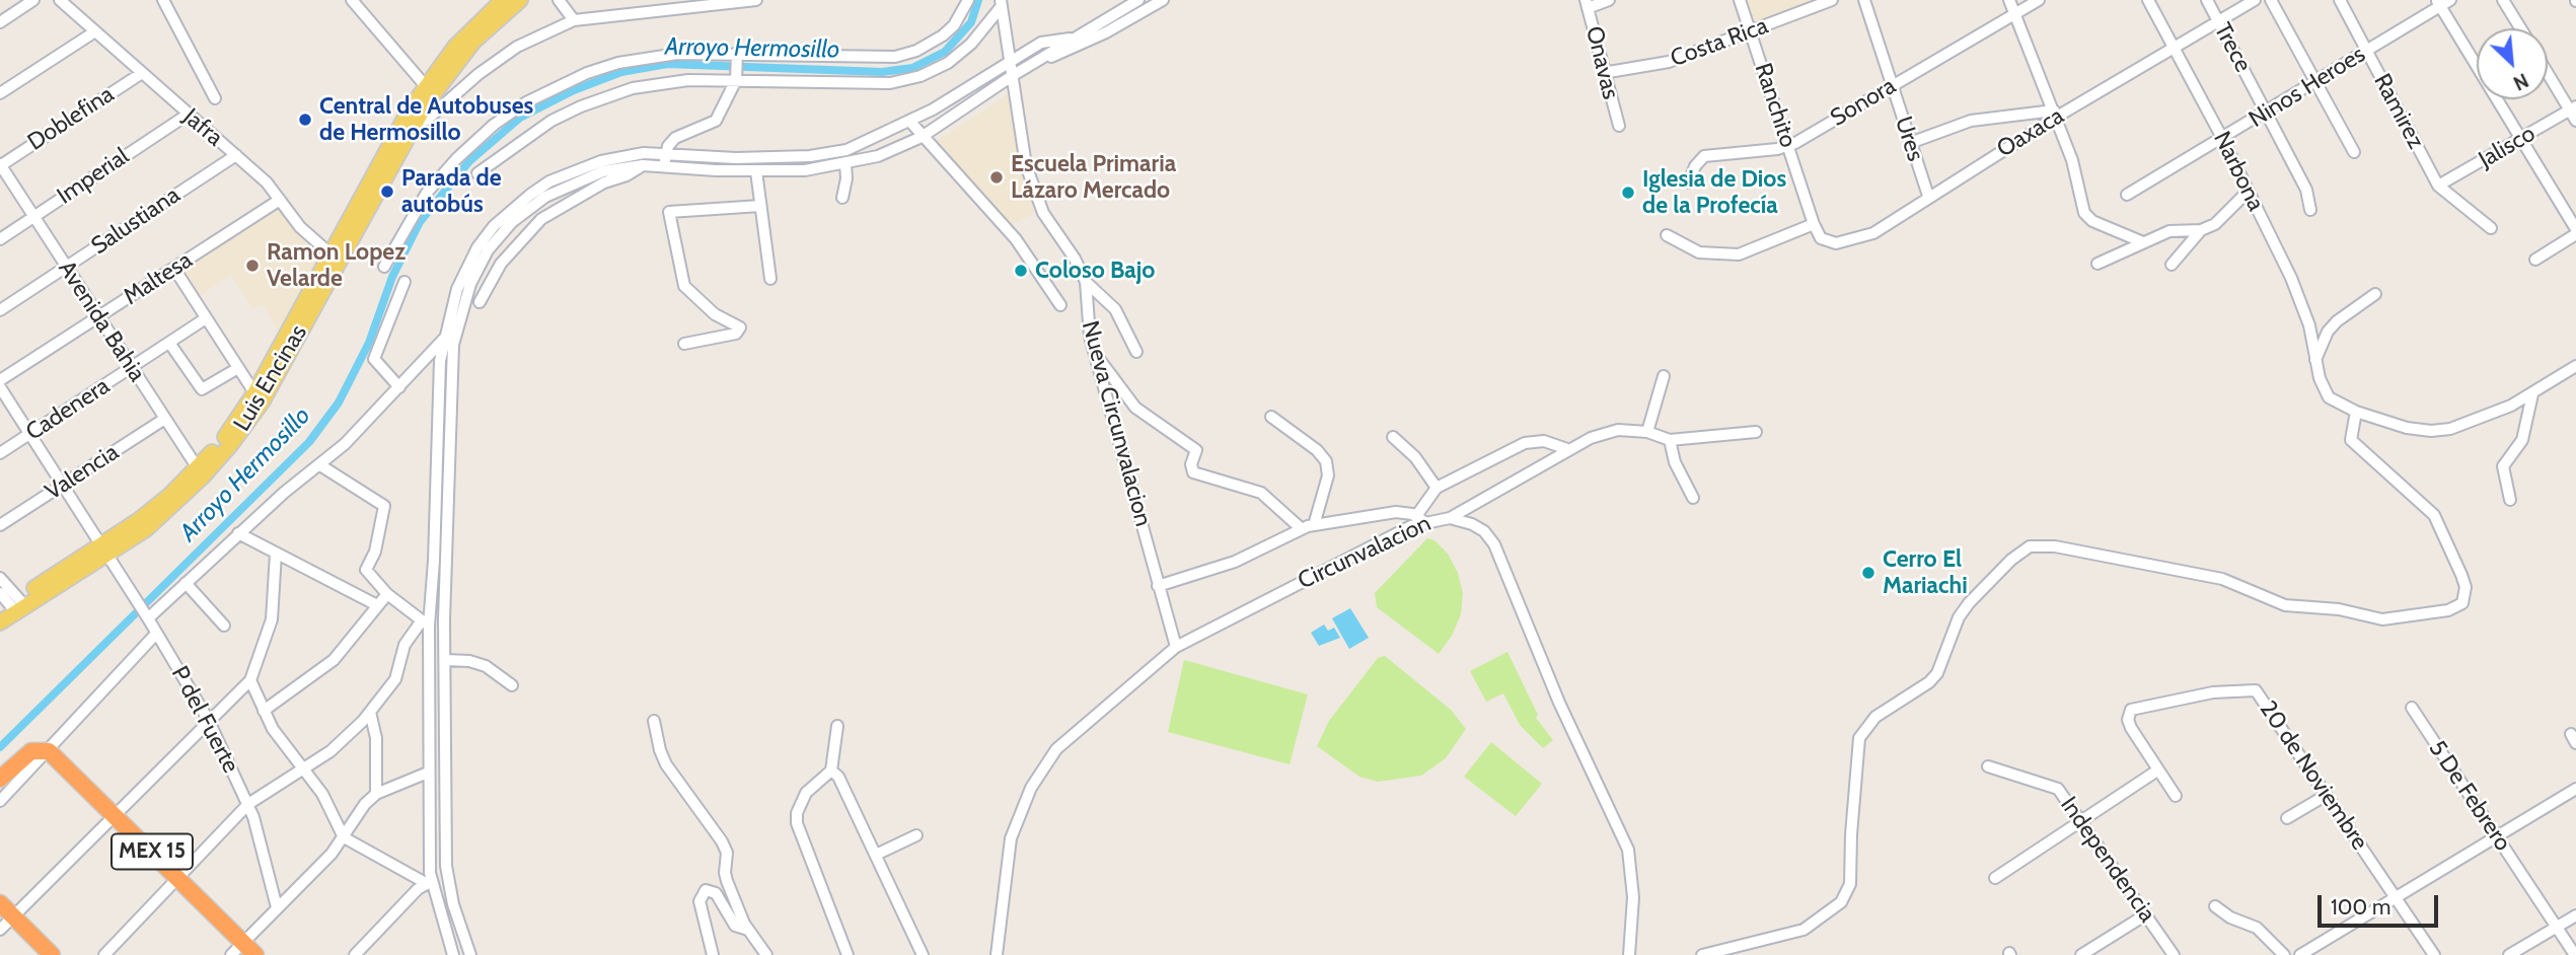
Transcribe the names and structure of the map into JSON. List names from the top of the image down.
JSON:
{
  "streets": {
    "highway": ["MEX 15"],
    "street": [
      "Costa Rica",
      "Trece",
      "Onavas",
      "Ninos Heroes",
      "Sonora",
      "Ranchito",
      "Ramirez",
      "Doblefina",
      "Jafra",
      "Oaxaca",
      "Ures",
      "Jalisco",
      "Narbona",
      "Imperial",
      "Salustiana",
      "Maltesa",
      "Avenida Bahia",
      "Cadenera",
      "Nueva Circunvalacion",
      "Valencia",
      "Circunvalacion",
      "P del Fuerte",
      "20 de Noviembre",
      "5 De Febrero",
      "Independencia"
    ]
  },
  "crossings": [
    ["Costa Rica", "Onavas"],
    ["Costa Rica", "Ranchito"],
    ["Trece", "Ninos Heroes"],
    ["Trece", "Oaxaca"],
    ["Ninos Heroes", "Ramirez"],
    ["Ninos Heroes", "Narbona"],
    ["Sonora", "Ranchito"],
    ["Sonora", "Ures"],
    ["Ranchito", "Oaxaca"],
    ["Ramirez", "Jalisco"],
    ["Doblefina", "Jafra"],
    ["Doblefina", "Avenida Bahia"],
    ["Jafra", "Imperial"],
    ["Jafra", "Salustiana"],
    ["Jafra", "Maltesa"],
    ["Oaxaca", "Ures"],
    ["Oaxaca", "Narbona"],
    ["Imperial", "Avenida Bahia"],
    ["Salustiana", "Avenida Bahia"],
    ["Maltesa", "Avenida Bahia"],
    ["Avenida Bahia", "Cadenera"],
    ["Avenida Bahia", "Valencia"],
    ["Cadenera", "P del Fuerte"],
    ["Nueva Circunvalacion", "Circunvalacion"],
    ["Valencia", "P del Fuerte"]
  ],
  "water": ["Arroyo Hermosillo"],
  "places": [
    "Central de Autobuses de Hermosillo",
    "Escuela Primaria Lázaro Mercado",
    "Parada de autobús",
    "Iglesia de Dios de la Profecía",
    "Ramon Lopez Velarde",
    "Coloso Bajo",
    "Cerro El Mariachi"
  ],
  "scale_bar": "100 m",
  "north": "bottom right"
}
